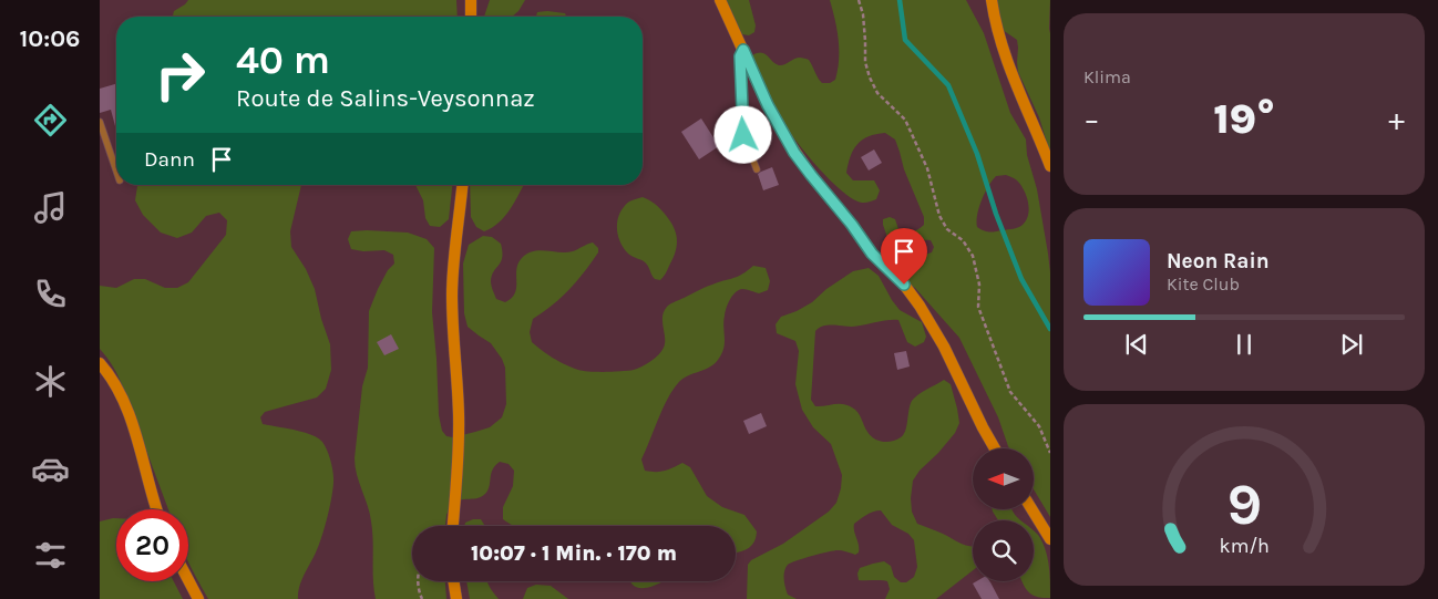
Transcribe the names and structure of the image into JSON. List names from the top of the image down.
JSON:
{
  "north": "left",
  "page": {
    "tabs": "10:06",
    "tile": "Klima",
    "turn": ["40 m", "Route de Salins-Veysonnaz"],
    "heat": ["−", "19°", "+"],
    "then": "Dann",
    "song": ["Neon Rain", "Kite Club"],
    "limit": "20",
    "trip": "10:07 · 1 Min. · 170 m",
    "gauge": ["9", "km/h"]
  }
}
